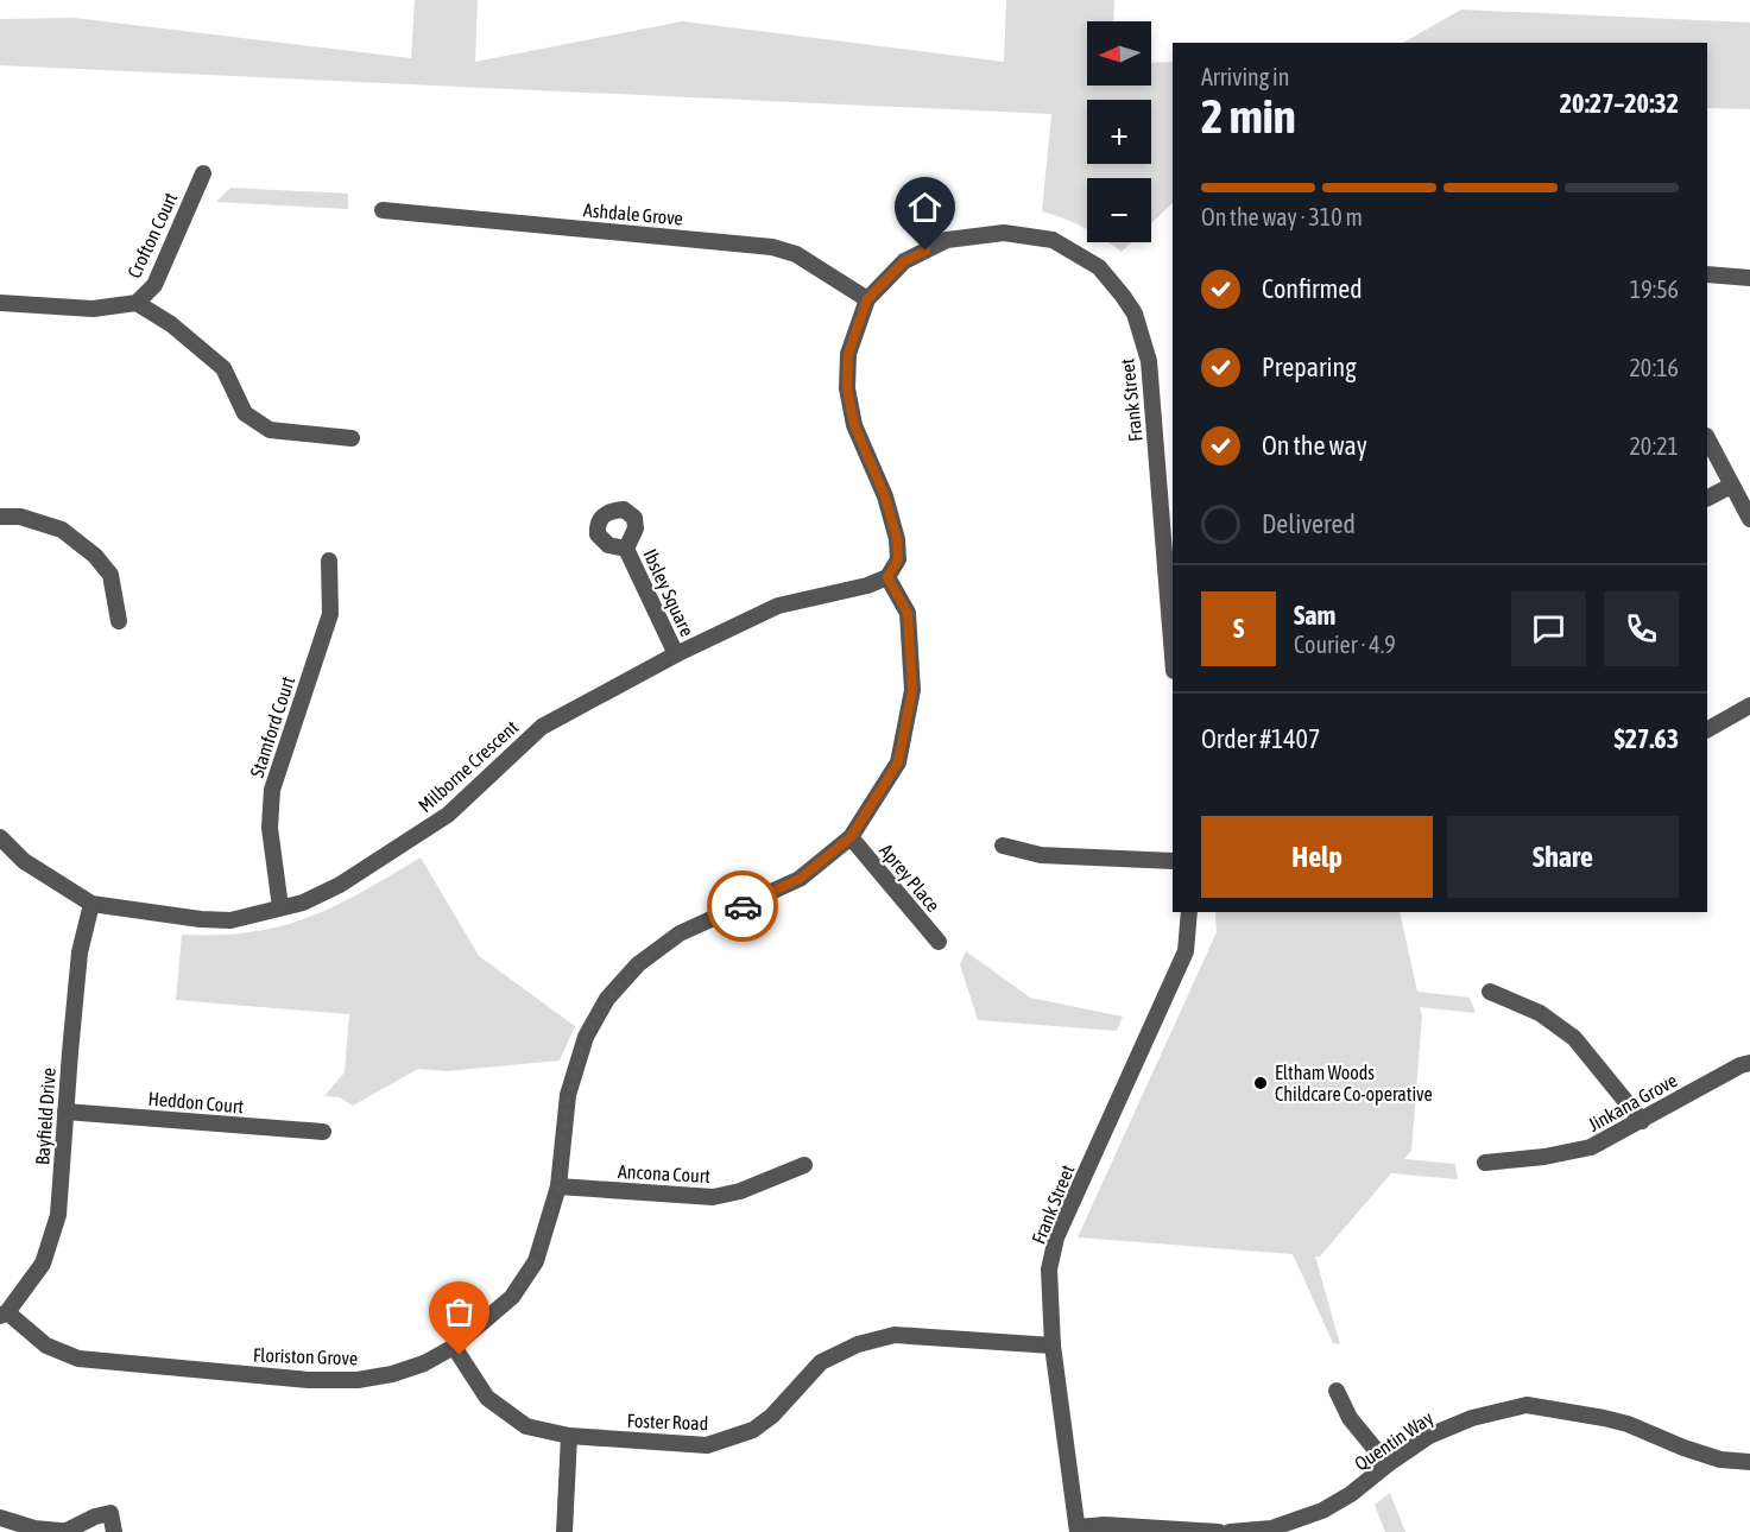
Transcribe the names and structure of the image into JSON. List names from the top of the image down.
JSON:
{
  "streets": {
    "street": [
      "Ashdale Grove",
      "Crofton Court",
      "Frank Street",
      "Ibsley Square",
      "Stamford Court",
      "Milborne Crescent",
      "Aprey Place",
      "Heddon Court",
      "Jinkana Grove",
      "Bayfield Drive",
      "Ancona Court",
      "Floriston Grove",
      "Foster Road",
      "Quentin Way"
    ]
  },
  "crossings": [
    ["Ashdale Grove", "Frank Street"],
    ["Frank Street", "Milborne Crescent"],
    ["Frank Street", "Floriston Grove"],
    ["Frank Street", "Foster Road"],
    ["Ibsley Square", "Milborne Crescent"],
    ["Stamford Court", "Milborne Crescent"],
    ["Milborne Crescent", "Bayfield Drive"],
    ["Milborne Crescent", "Floriston Grove"],
    ["Aprey Place", "Floriston Grove"],
    ["Heddon Court", "Bayfield Drive"],
    ["Bayfield Drive", "Floriston Grove"],
    ["Ancona Court", "Floriston Grove"],
    ["Floriston Grove", "Foster Road"]
  ],
  "places": ["Eltham Woods Childcare Co-operative"],
  "north": "left",
  "page": {
    "map_buttons": ["+", "−"],
    "heading": ["2 min", "Arriving in", "20:27–20:32"],
    "panel": [
      "Sam",
      "Courier · 4.9",
      "Order #1407",
      "$27.63"
    ],
    "bar": "On the way · 310 m",
    "list": [
      ["Confirmed", "19:56"],
      ["Preparing", "20:16"],
      ["On the way", "20:21"],
      "Delivered"
    ],
    "round": "S",
    "buttons": ["Help", "Share"]
  }
}
